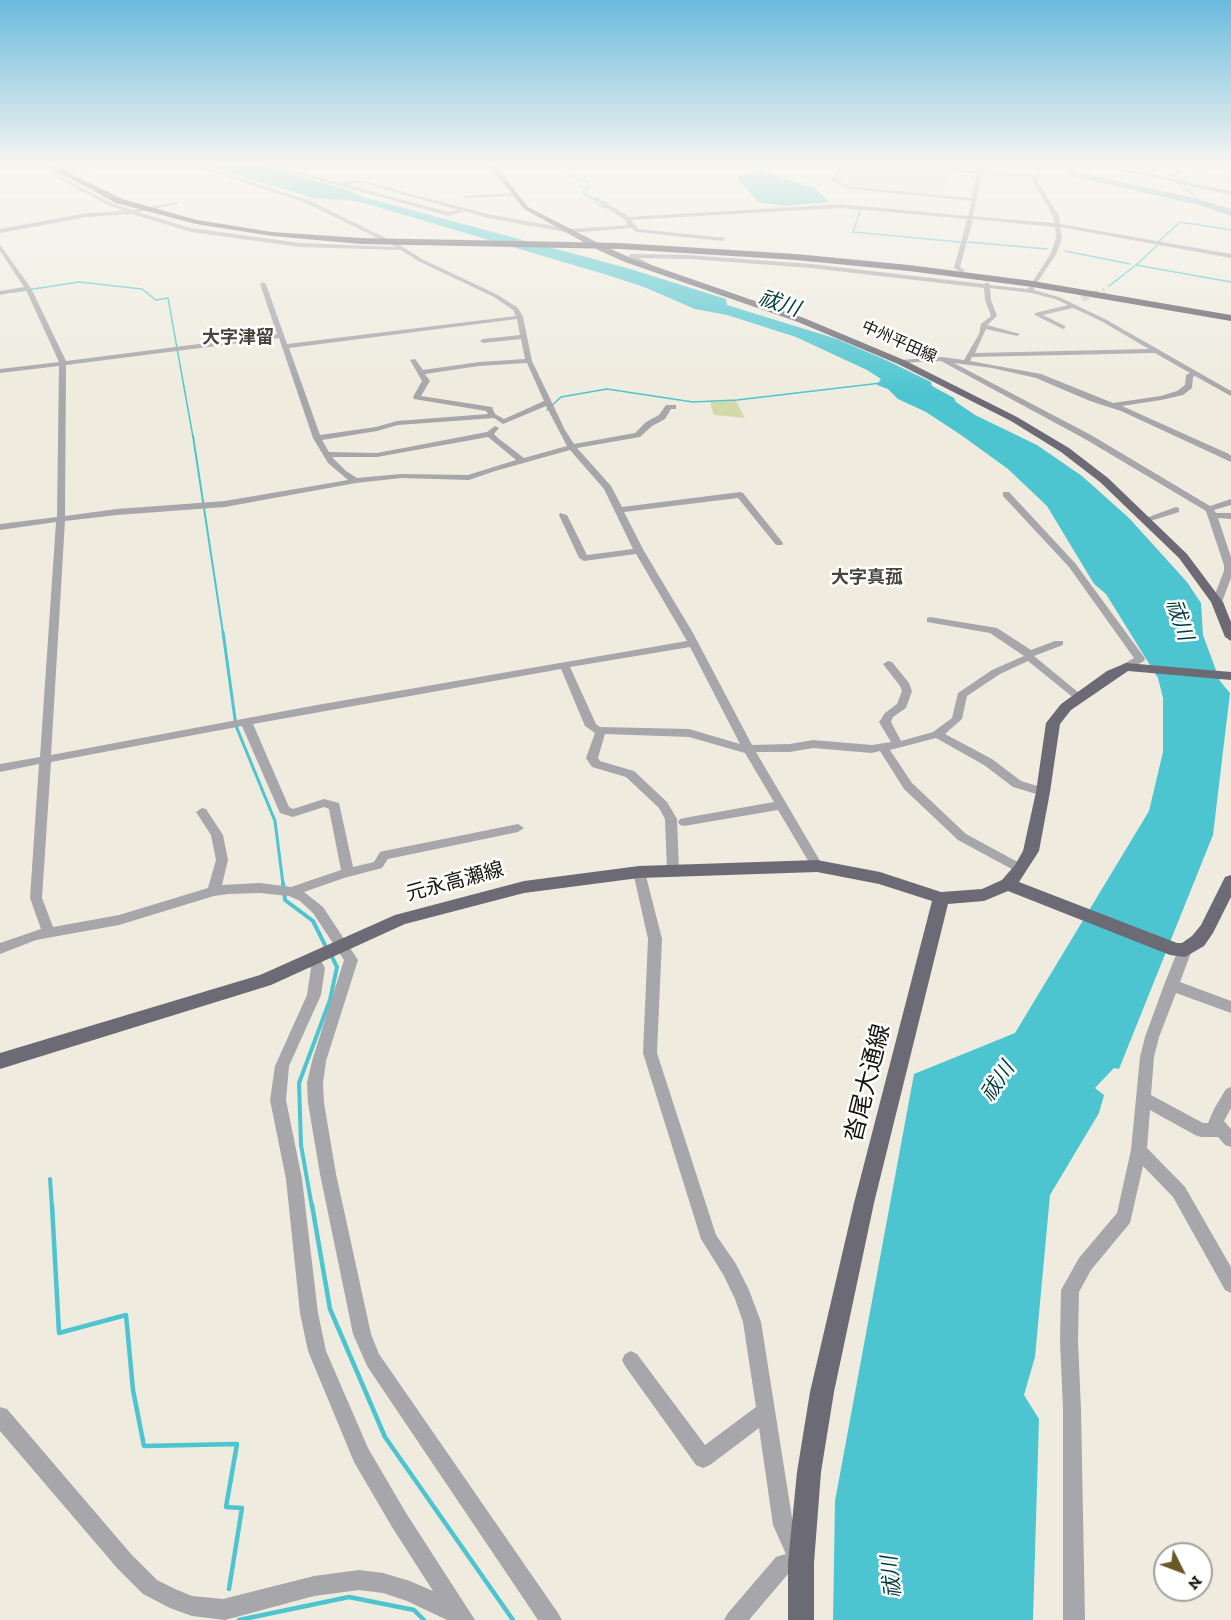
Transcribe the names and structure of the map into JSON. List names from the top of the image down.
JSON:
{
  "streets": {
    "main road": ["中州平田線", "元永高瀬線", "沓尾大通線"]
  },
  "crossings": [
    ["元永高瀬線", "沓尾大通線"]
  ],
  "districts": ["大字津留", "大字真菰"],
  "water": ["祓川"],
  "north": "bottom right"
}
